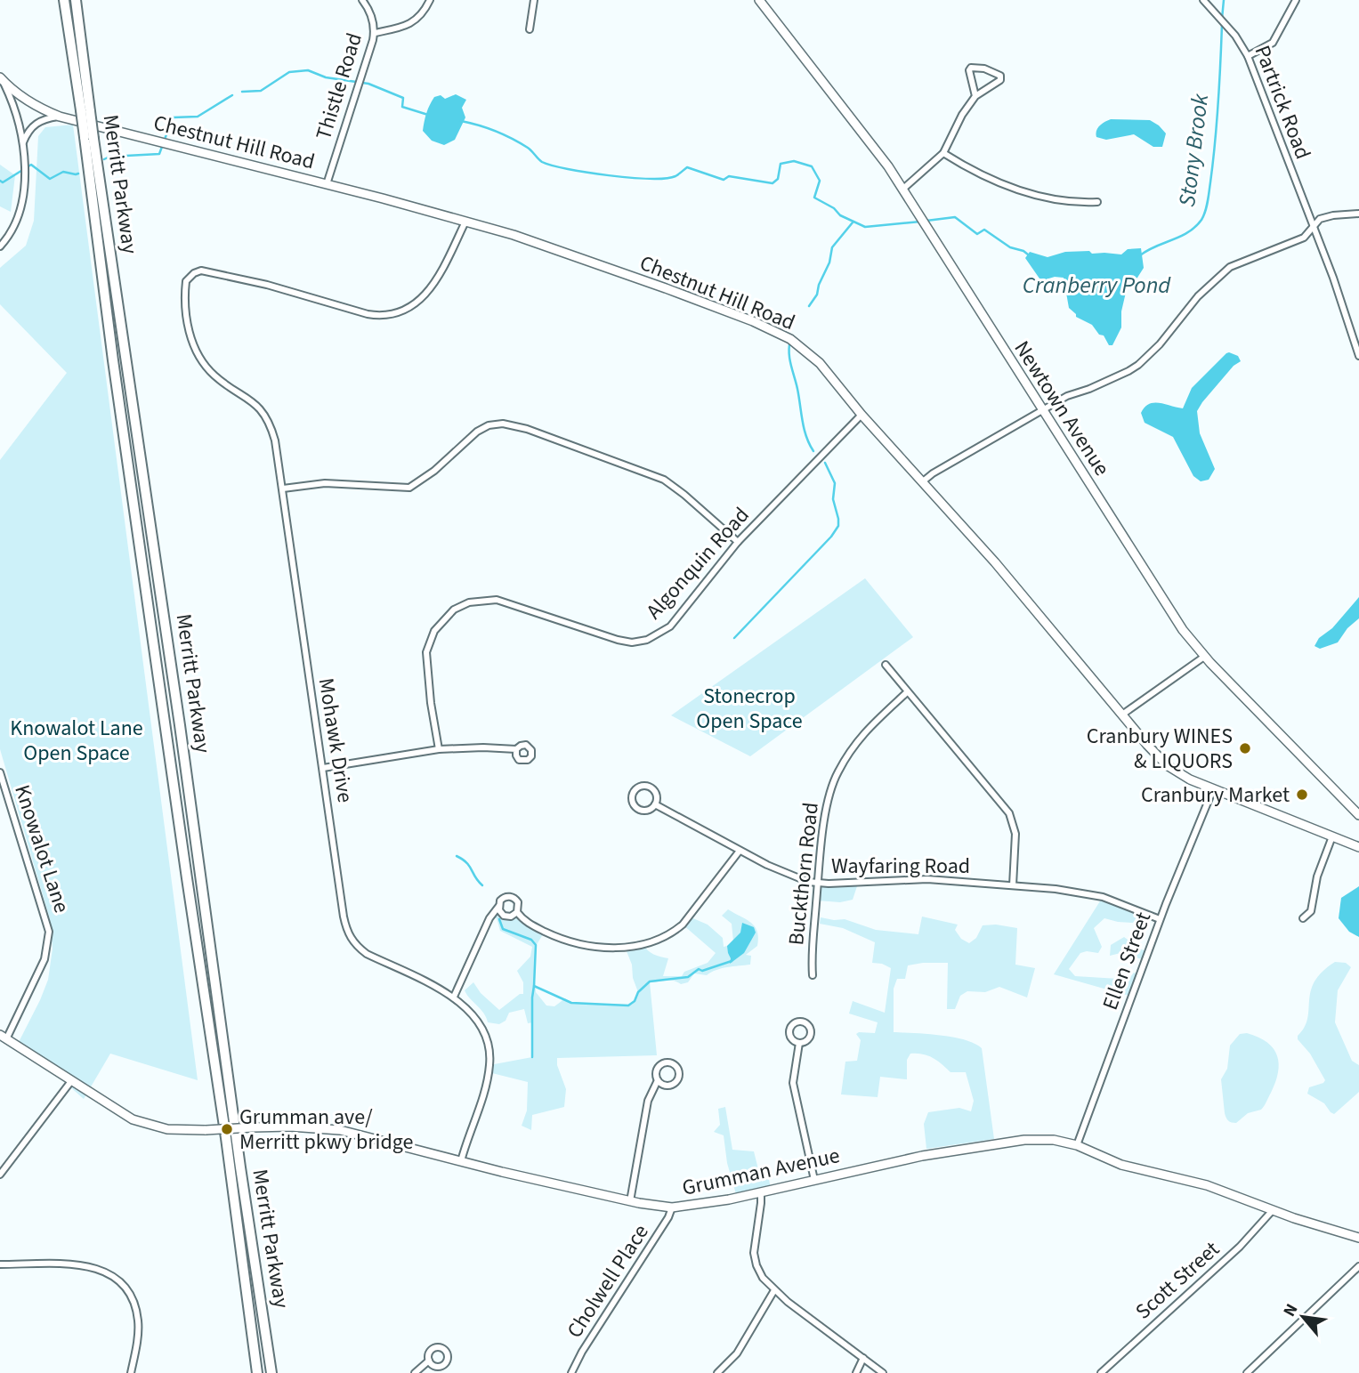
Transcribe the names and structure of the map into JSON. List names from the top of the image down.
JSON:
{
  "streets": {
    "highway": ["Merritt Parkway"],
    "street": [
      "Thistle Road",
      "Partrick Road",
      "Chestnut Hill Road",
      "Newtown Avenue",
      "Algonquin Road",
      "Mohawk Drive",
      "Knowalot Lane",
      "Wayfaring Road",
      "Buckthorn Road",
      "Ellen Street",
      "Grumman Avenue",
      "Scott Street",
      "Cholwell Place"
    ]
  },
  "crossings": [
    ["Thistle Road", "Chestnut Hill Road"],
    ["Chestnut Hill Road", "Algonquin Road"],
    ["Chestnut Hill Road", "Mohawk Drive"],
    ["Chestnut Hill Road", "Ellen Street"],
    ["Mohawk Drive", "Grumman Avenue"],
    ["Knowalot Lane", "Grumman Avenue"],
    ["Wayfaring Road", "Buckthorn Road"],
    ["Wayfaring Road", "Ellen Street"],
    ["Ellen Street", "Grumman Avenue"],
    ["Grumman Avenue", "Scott Street"],
    ["Grumman Avenue", "Cholwell Place"]
  ],
  "water": ["Stony Brook", "Cranberry Pond"],
  "parks": ["Stonecrop Open Space", "Knowalot Lane Open Space"],
  "places": ["Cranbury WINES & LIQUORS", "Cranbury Market", "Grumman ave/ Merritt pkwy bridge"],
  "north": "top left"
}
